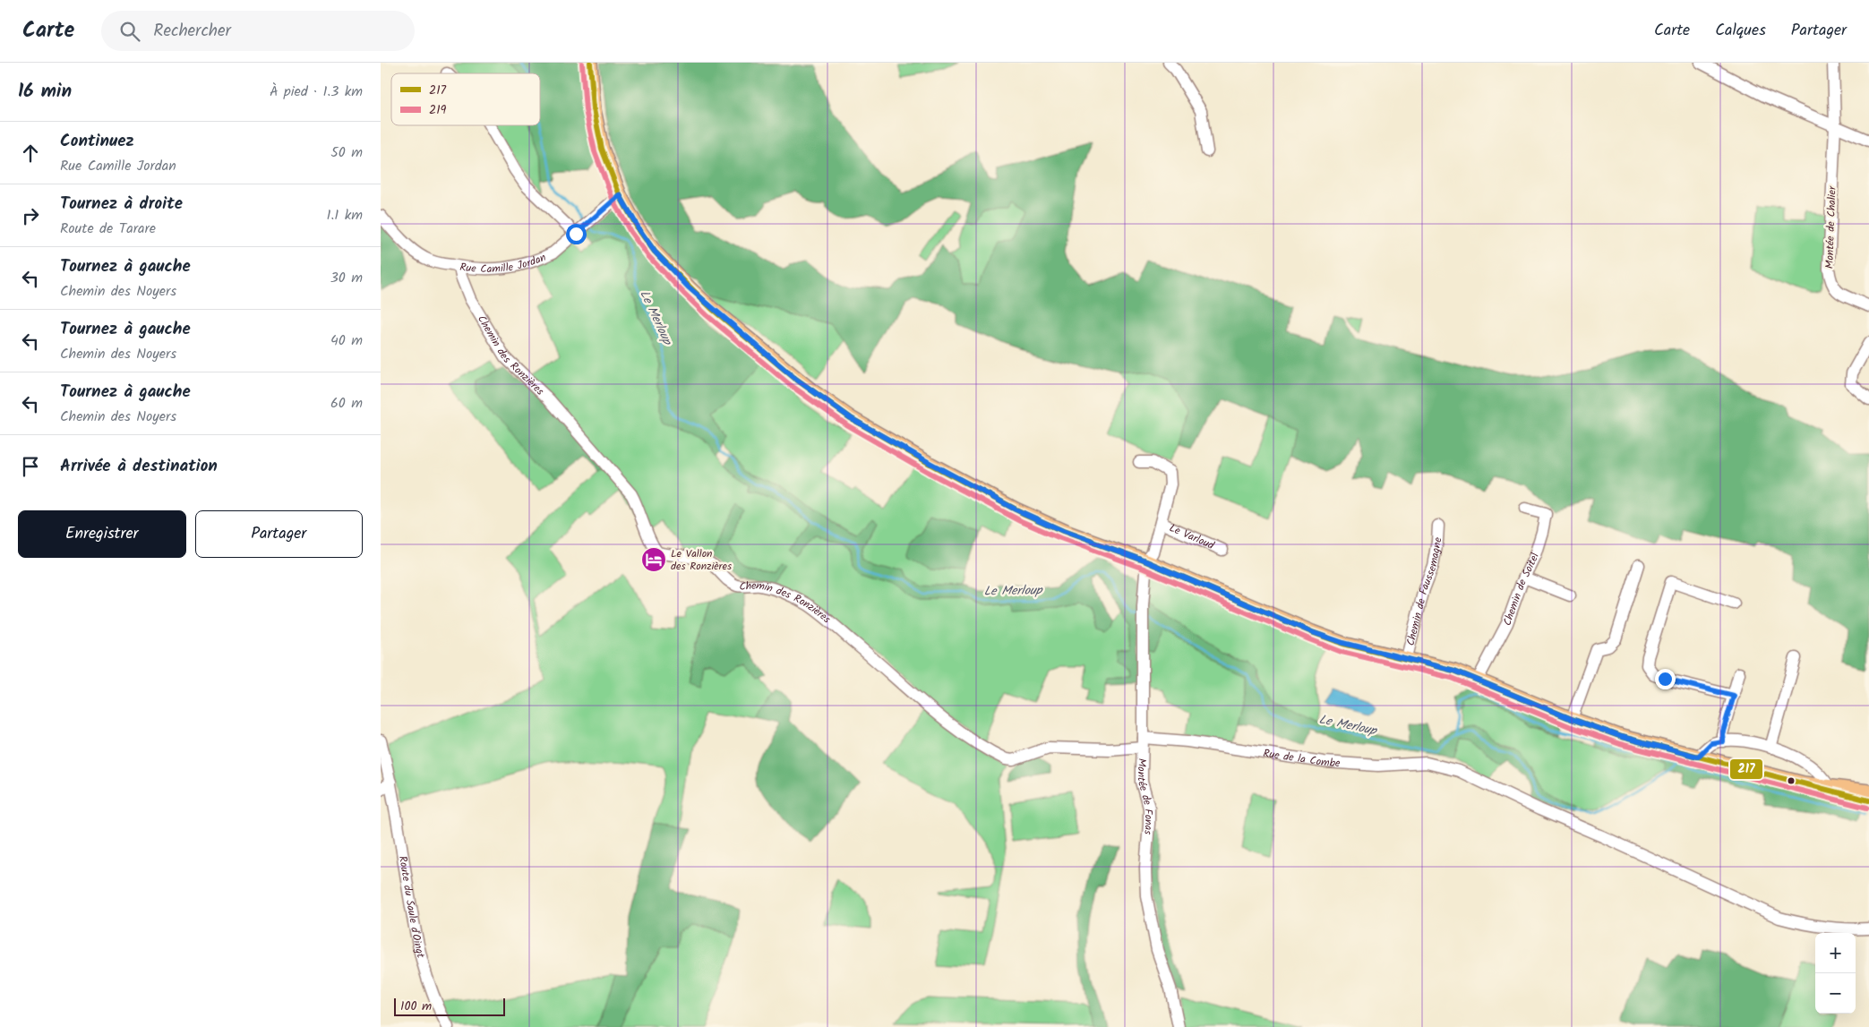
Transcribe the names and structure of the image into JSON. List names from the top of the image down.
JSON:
{
  "streets": {
    "street": [
      "Montée de Chalier",
      "Rue Camille Jordan",
      "Chemin des Ronzières",
      "Le Varloud",
      "Chemin de Soitel",
      "Chemin de Faussemagne",
      "Rue de la Combe",
      "Montée de Fonas",
      "Route du Saule d'Oingt"
    ]
  },
  "crossings": [
    ["Rue Camille Jordan", "Chemin des Ronzières"],
    ["Chemin des Ronzières", "Rue de la Combe"],
    ["Chemin des Ronzières", "Montée de Fonas"],
    ["Rue de la Combe", "Montée de Fonas"]
  ],
  "water": ["Le Merloup"],
  "places": {
    "hotel": ["Le Vallon des Ronzières"]
  },
  "lines": ["transit line 217", "transit line 219"],
  "legend": ["217", "219"],
  "scale_bar": "100 m",
  "page": {
    "header": "Carte",
    "search": "Rechercher",
    "nav": ["Carte", "Calques", "Partager"],
    "heading": ["16 min", "À pied · 1.3 km"],
    "list": [
      ["Continuez", "Rue Camille Jordan", "50 m"],
      ["Tournez à droite", "Route de Tarare", "1.1 km"],
      ["Tournez à gauche", "Chemin des Noyers", "30 m"],
      ["Tournez à gauche", "Chemin des Noyers", "40 m"],
      ["Tournez à gauche", "Chemin des Noyers", "60 m"],
      "Arrivée à destination"
    ],
    "buttons": ["Enregistrer", "Partager"],
    "map_buttons": ["+", "−"],
    "scale": "100 m"
  }
}
